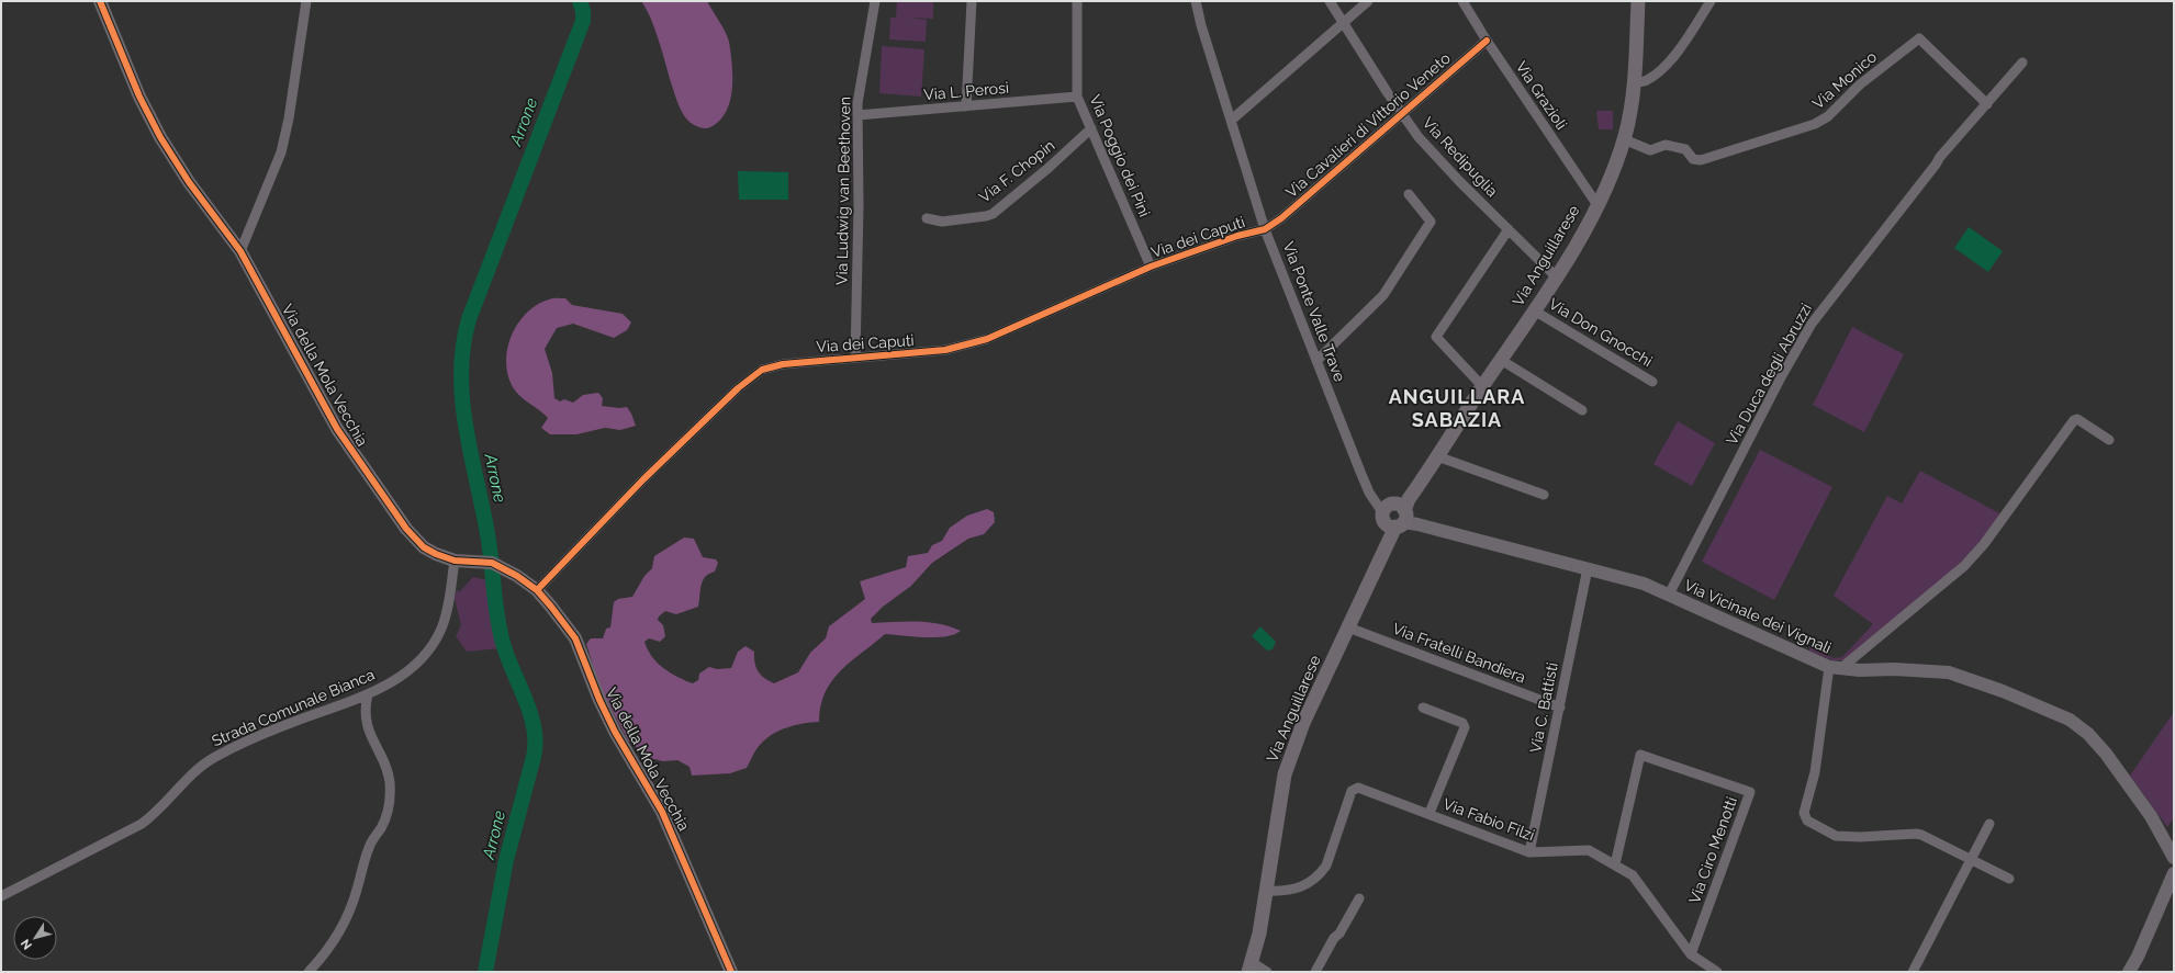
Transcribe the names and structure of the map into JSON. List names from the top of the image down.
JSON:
{
  "streets": {
    "main road": ["Via Anguillarese"],
    "street": [
      "Via Monico",
      "Via L. Perosi",
      "Via Grazioli",
      "Via Cavalieri di Vittorio Veneto",
      "Via Poggio dei Pini",
      "Via Redipuglia",
      "Via F. Chopin",
      "Via Ludwig van Beethoven",
      "Via dei Caputi",
      "Via Ponte Valle Trave",
      "Via Don Gnocchi",
      "Via Duca degli Abruzzi",
      "Via della Mola Vecchia",
      "Via Vicinale dei Vignali",
      "Via Fratelli Bandiera",
      "Strada Comunale Bianca",
      "Via C. Battisti",
      "Via Fabio Filzi",
      "Via Ciro Menotti"
    ]
  },
  "crossings": [
    ["Via Monico", "Via Anguillarese"],
    ["Via Monico", "Via Duca degli Abruzzi"],
    ["Via L. Perosi", "Via Poggio dei Pini"],
    ["Via L. Perosi", "Via Ludwig van Beethoven"],
    ["Via Grazioli", "Via Cavalieri di Vittorio Veneto"],
    ["Via Grazioli", "Via Anguillarese"],
    ["Via Cavalieri di Vittorio Veneto", "Via Redipuglia"],
    ["Via Cavalieri di Vittorio Veneto", "Via dei Caputi"],
    ["Via Cavalieri di Vittorio Veneto", "Via Ponte Valle Trave"],
    ["Via Poggio dei Pini", "Via F. Chopin"],
    ["Via Poggio dei Pini", "Via dei Caputi"],
    ["Via Redipuglia", "Via Anguillarese"],
    ["Via Ludwig van Beethoven", "Via dei Caputi"],
    ["Via dei Caputi", "Via Ponte Valle Trave"],
    ["Via dei Caputi", "Via della Mola Vecchia"],
    ["Via Anguillarese", "Via Ponte Valle Trave"],
    ["Via Anguillarese", "Via Don Gnocchi"],
    ["Via Anguillarese", "Via Vicinale dei Vignali"],
    ["Via Anguillarese", "Via Fratelli Bandiera"],
    ["Via Anguillarese", "Via Fabio Filzi"],
    ["Via Ponte Valle Trave", "Via Vicinale dei Vignali"],
    ["Via Duca degli Abruzzi", "Via Vicinale dei Vignali"],
    ["Via della Mola Vecchia", "Strada Comunale Bianca"],
    ["Via Vicinale dei Vignali", "Via C. Battisti"],
    ["Via Fratelli Bandiera", "Via C. Battisti"],
    ["Via C. Battisti", "Via Fabio Filzi"],
    ["Via Fabio Filzi", "Via Ciro Menotti"]
  ],
  "districts": ["ANGUILLARA SABAZIA"],
  "water": ["Arrone"],
  "north": "bottom left"
}
